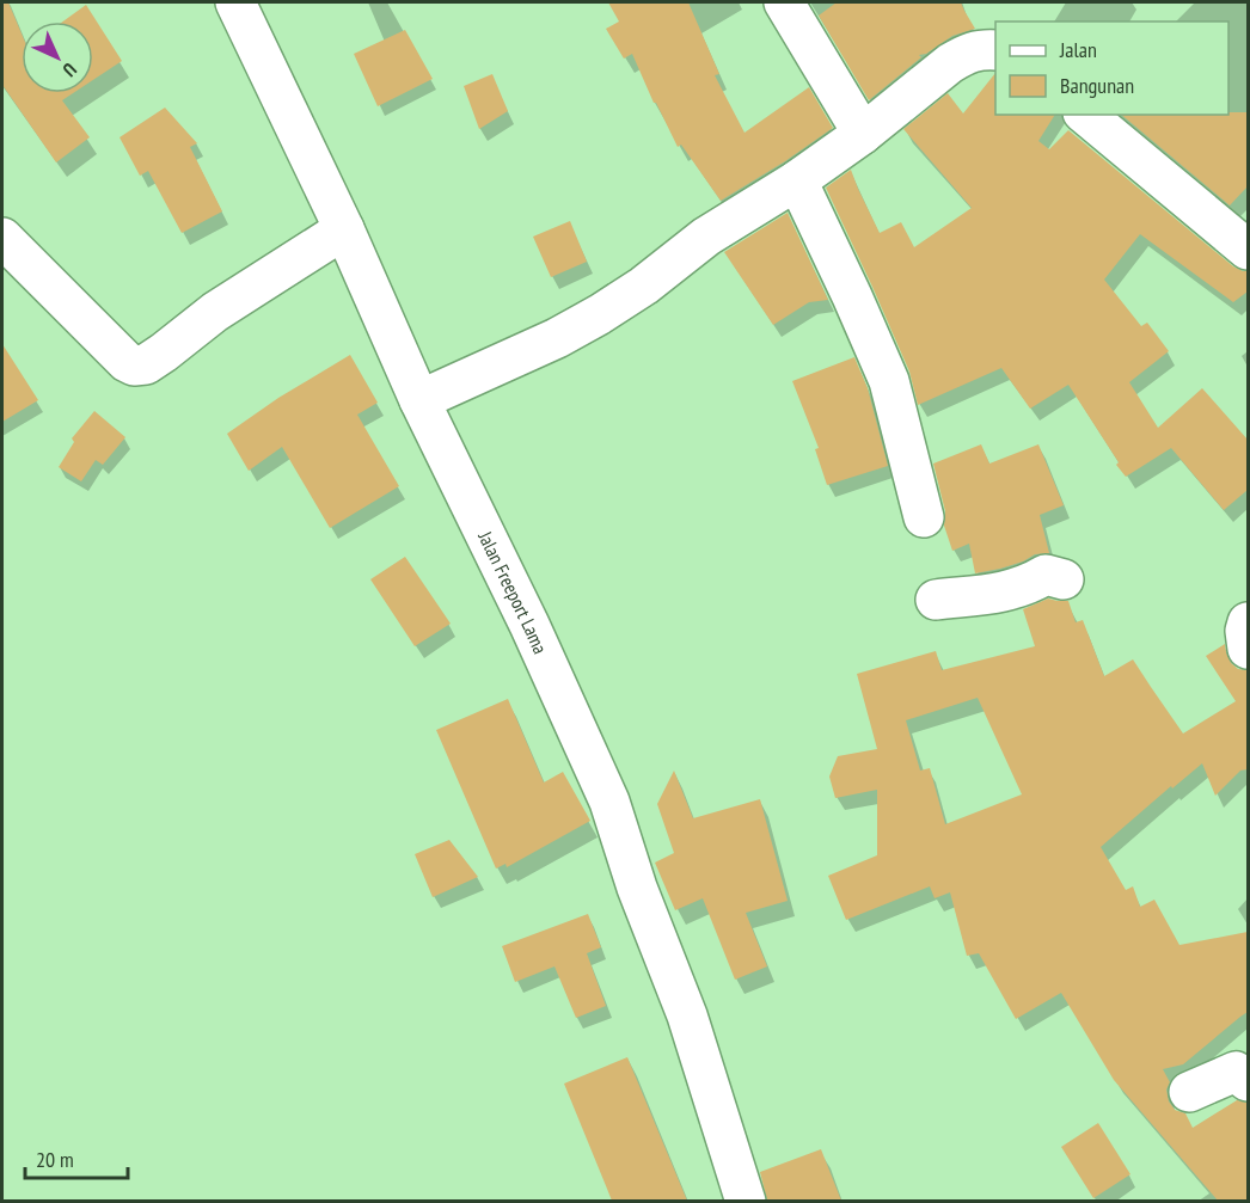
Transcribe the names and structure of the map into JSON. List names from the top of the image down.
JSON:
{
  "streets": {
    "street": ["Jalan Freeport Lama"]
  },
  "legend": ["Jalan", "Bangunan"],
  "scale_bar": "20 m",
  "north": "bottom right"
}
